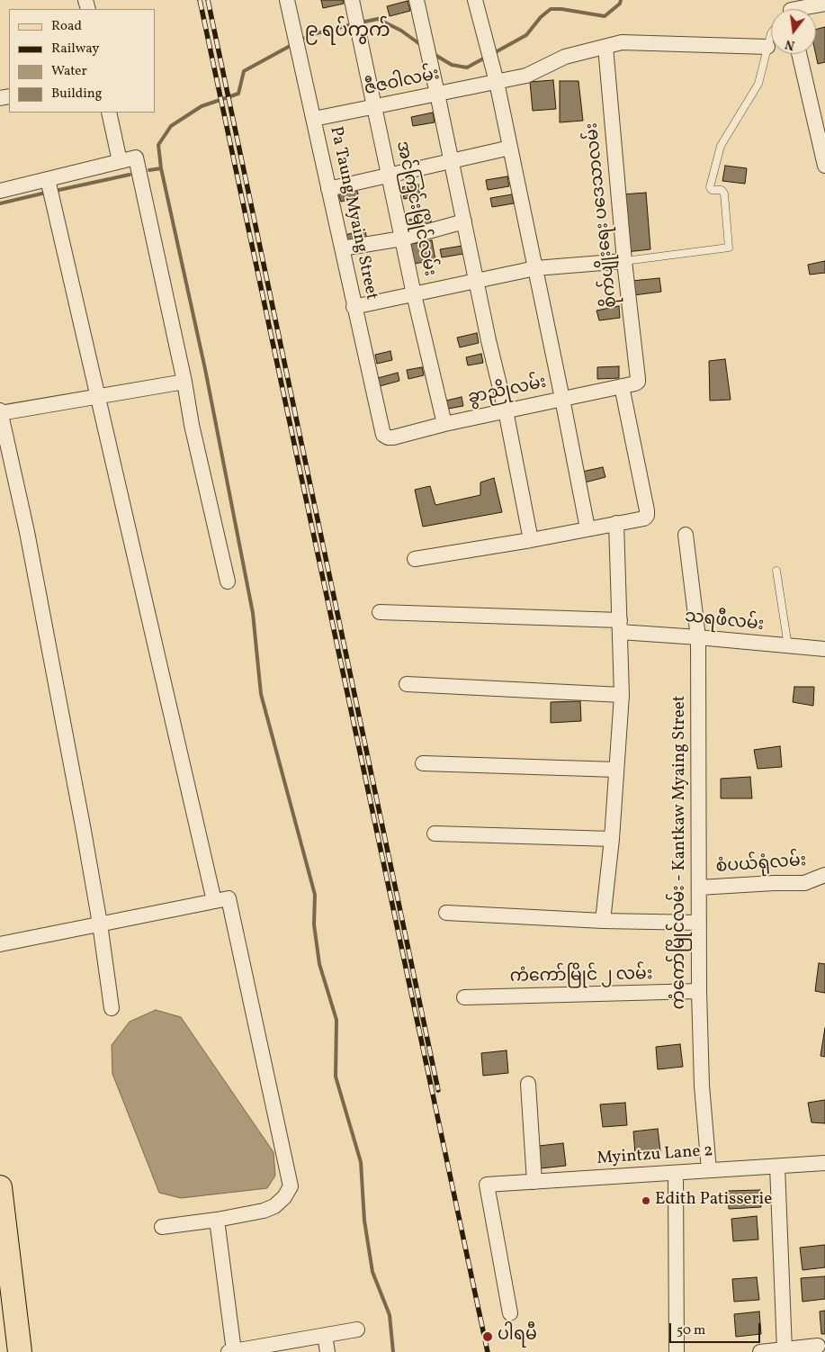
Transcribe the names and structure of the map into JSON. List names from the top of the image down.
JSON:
{
  "streets": {
    "street": [
      "ဇီဇဝါလမ်း",
      "အင်ကြင်းမြိုင်လမ်း",
      "Pa Taung Myaing Street",
      "စိုက်ပျိုးရေး ပဒေသာလမ်း",
      "ခွာညိုလမ်း",
      "သရဖီလမ်း",
      "ကံကော်မြိုင်လမ်း - Kantkaw Myaing Street",
      "စံပယ်ရုံလမ်း",
      "ကံကော်မြိုင် ၂ လမ်း",
      "Myintzu Lane 2"
    ]
  },
  "crossings": [
    ["ဇီဇဝါလမ်း", "အင်ကြင်းမြိုင်လမ်း"],
    ["ဇီဇဝါလမ်း", "Pa Taung Myaing Street"],
    ["ဇီဇဝါလမ်း", "စိုက်ပျိုးရေး ပဒေသာလမ်း"],
    ["အင်ကြင်းမြိုင်လမ်း", "ခွာညိုလမ်း"],
    ["Pa Taung Myaing Street", "ခွာညိုလမ်း"],
    ["စိုက်ပျိုးရေး ပဒေသာလမ်း", "ခွာညိုလမ်း"],
    ["သရဖီလမ်း", "ကံကော်မြိုင်လမ်း - Kantkaw Myaing Street"],
    ["ကံကော်မြိုင်လမ်း - Kantkaw Myaing Street", "စံပယ်ရုံလမ်း"],
    ["ကံကော်မြိုင်လမ်း - Kantkaw Myaing Street", "ကံကော်မြိုင် ၂ လမ်း"],
    ["ကံကော်မြိုင်လမ်း - Kantkaw Myaing Street", "Myintzu Lane 2"]
  ],
  "districts": ["၉ ရပ်ကွက်"],
  "places": ["Edith Patisserie", "ပါရမီ"],
  "legend": [
    "Road",
    "Railway",
    "Water",
    "Building"
  ],
  "scale_bar": "50 m",
  "north": "bottom"
}
